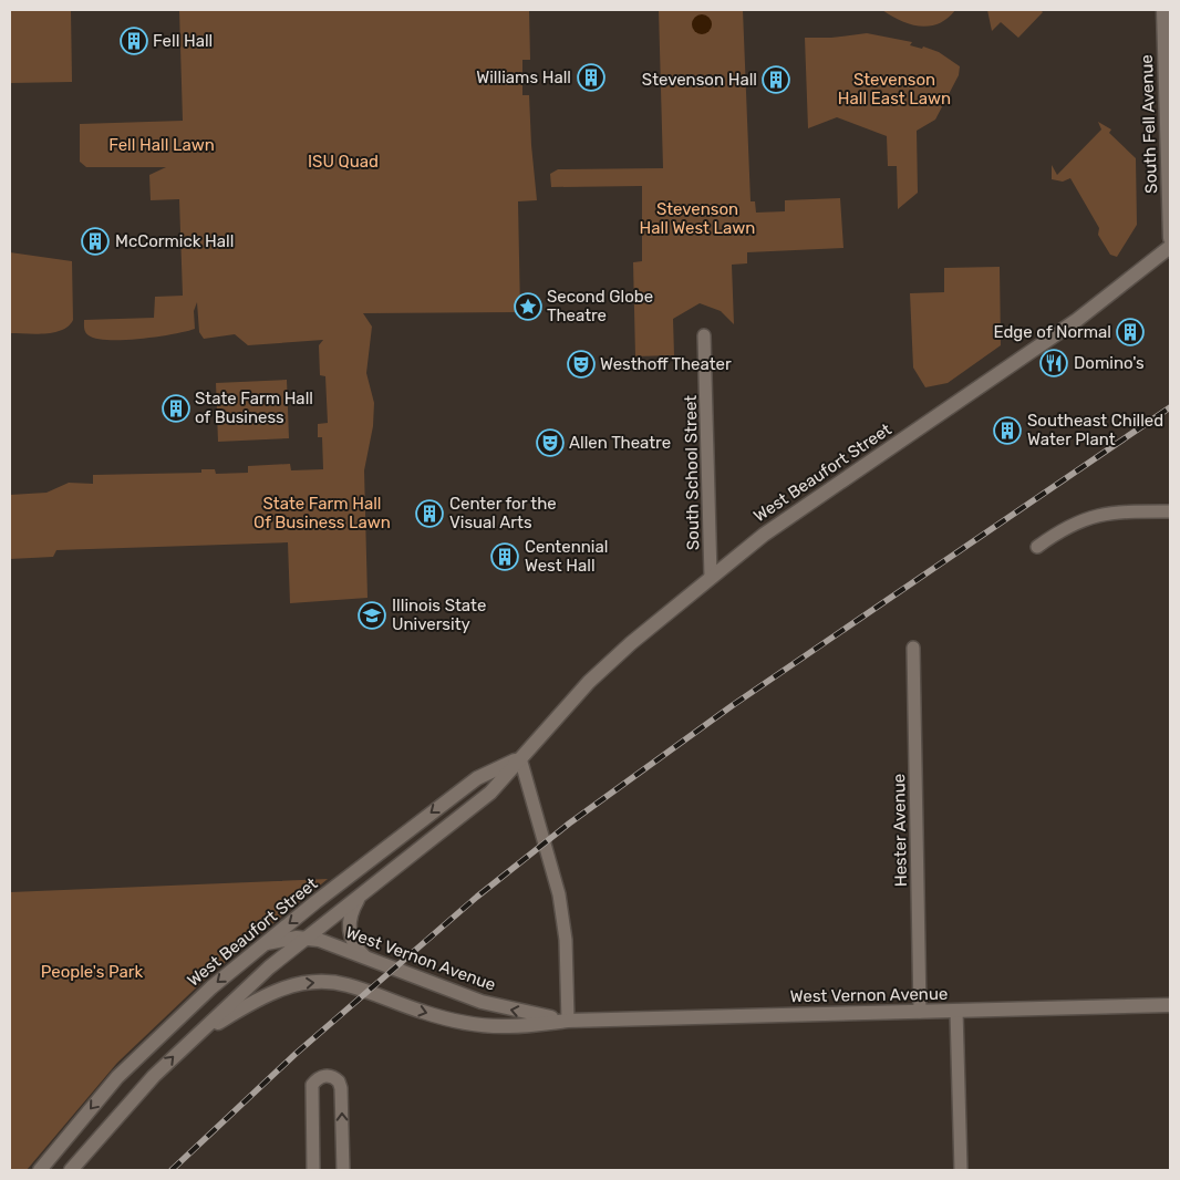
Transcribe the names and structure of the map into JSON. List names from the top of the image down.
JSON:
{
  "streets": {
    "main road": ["South Fell Avenue", "West Beaufort Street", "West Vernon Avenue"],
    "street": ["South School Street", "Hester Avenue"]
  },
  "crossings": [
    ["South School Street", "West Beaufort Street"],
    ["West Beaufort Street", "West Vernon Avenue"],
    ["Hester Avenue", "West Vernon Avenue"]
  ],
  "parks": [
    "Stevenson Hall East Lawn",
    "Fell Hall Lawn",
    "ISU Quad",
    "Stevenson Hall West Lawn",
    "State Farm Hall Of Business Lawn",
    "People's Park"
  ],
  "places": {
    "building": [
      "Fell Hall",
      "Williams Hall",
      "Stevenson Hall",
      "McCormick Hall",
      "Edge of Normal",
      "State Farm Hall of Business",
      "Southeast Chilled Water Plant",
      "Center for the Visual Arts",
      "Centennial West Hall"
    ],
    "place": ["Second Globe Theatre"],
    "restaurant": ["Domino's"],
    "theatre": ["Westhoff Theater", "Allen Theatre"],
    "school or university": ["Illinois State University"]
  }
}
